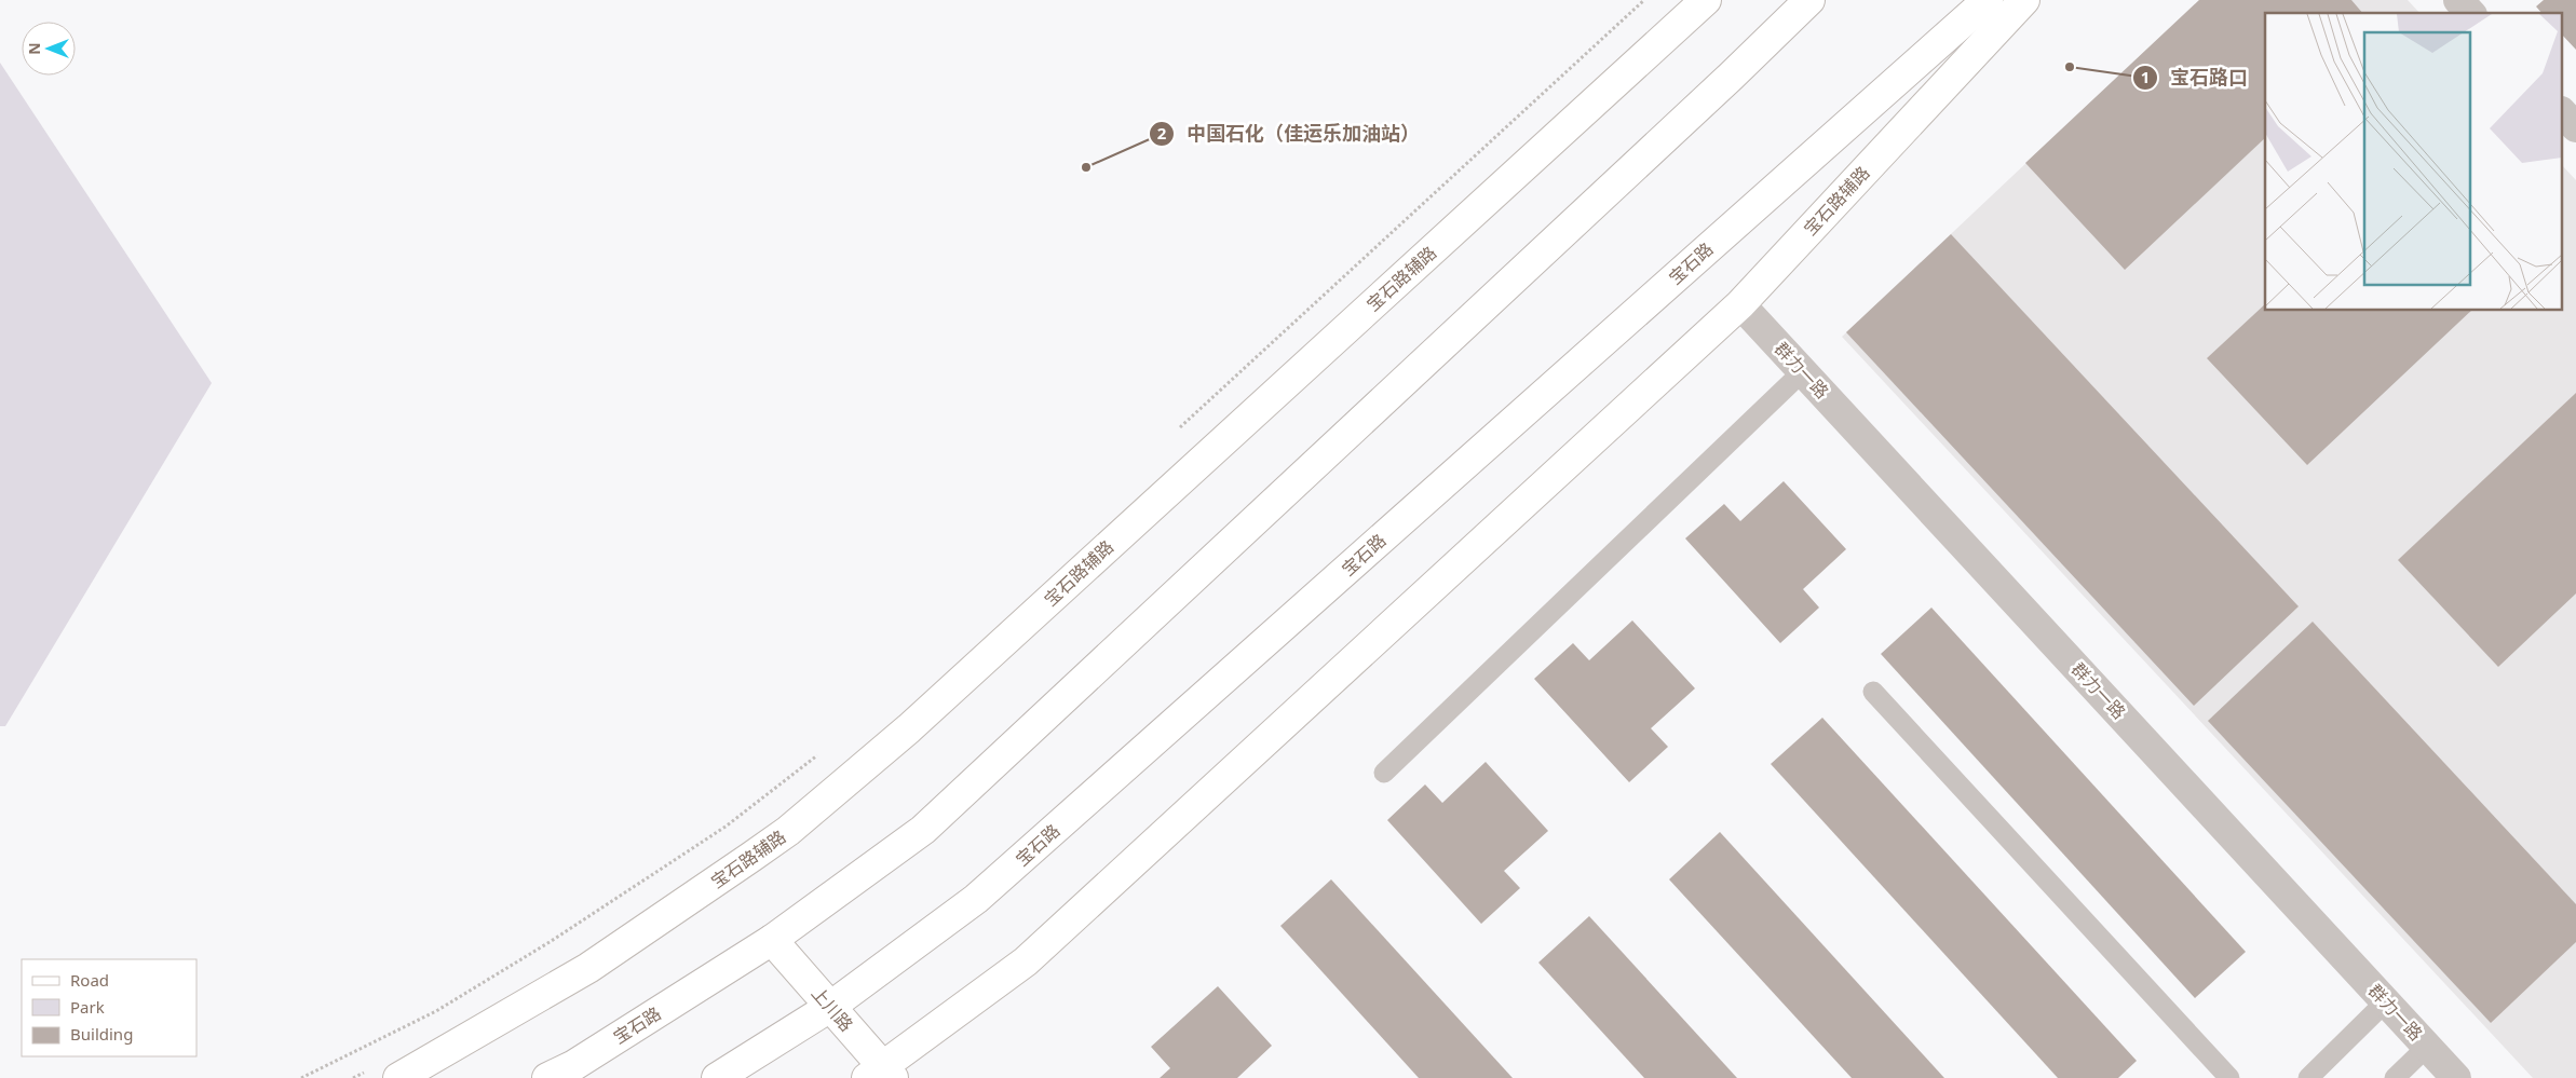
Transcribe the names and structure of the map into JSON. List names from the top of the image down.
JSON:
{
  "streets": {
    "main road": ["宝石路辅路", "宝石路", "上川路"],
    "street": ["群力一路"]
  },
  "crossings": [
    ["宝石路辅路", "群力一路"],
    ["宝石路辅路", "上川路"],
    ["宝石路", "上川路"]
  ],
  "places": ["宝石路口", "中国石化（佳运乐加油站）"],
  "legend": ["Road", "Park", "Building"],
  "north": "left"
}
